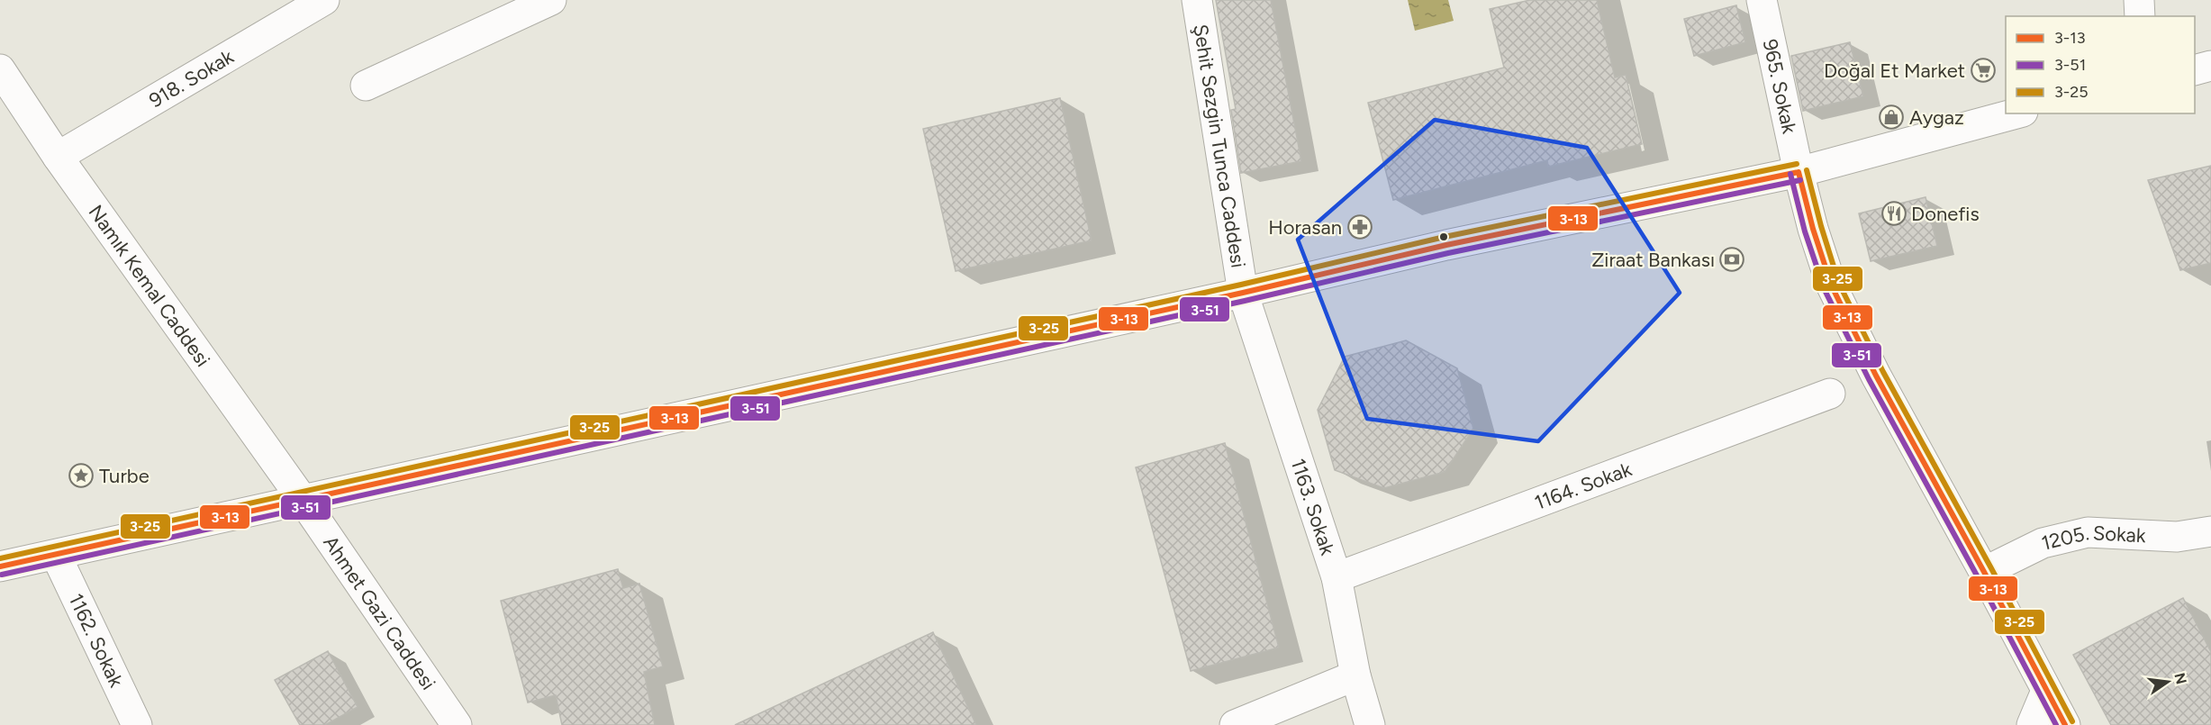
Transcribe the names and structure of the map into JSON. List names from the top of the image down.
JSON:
{
  "streets": {
    "street": [
      "918. Sokak",
      "965. Sokak",
      "Şehit Sezgin Tunca Caddesi",
      "Namık Kemal Caddesi",
      "1164. Sokak",
      "1163. Sokak",
      "1205. Sokak",
      "Ahmet Gazi Caddesi",
      "1162. Sokak"
    ]
  },
  "crossings": [
    ["918. Sokak", "Namık Kemal Caddesi"],
    ["965. Sokak", "1205. Sokak"],
    ["Şehit Sezgin Tunca Caddesi", "1163. Sokak"],
    ["Namık Kemal Caddesi", "Ahmet Gazi Caddesi"],
    ["1164. Sokak", "1163. Sokak"]
  ],
  "places": {
    "supermarket": ["Doğal Et Market"],
    "shop": ["Aygaz"],
    "restaurant": ["Donefis"],
    "pharmacy": ["Horasan"],
    "bank": ["Ziraat Bankası"],
    "place": ["Turbe"]
  },
  "lines": ["transit line 3-25", "transit line 3-13", "transit line 3-51"],
  "legend": ["3-13", "3-51", "3-25"],
  "north": "right"
}
